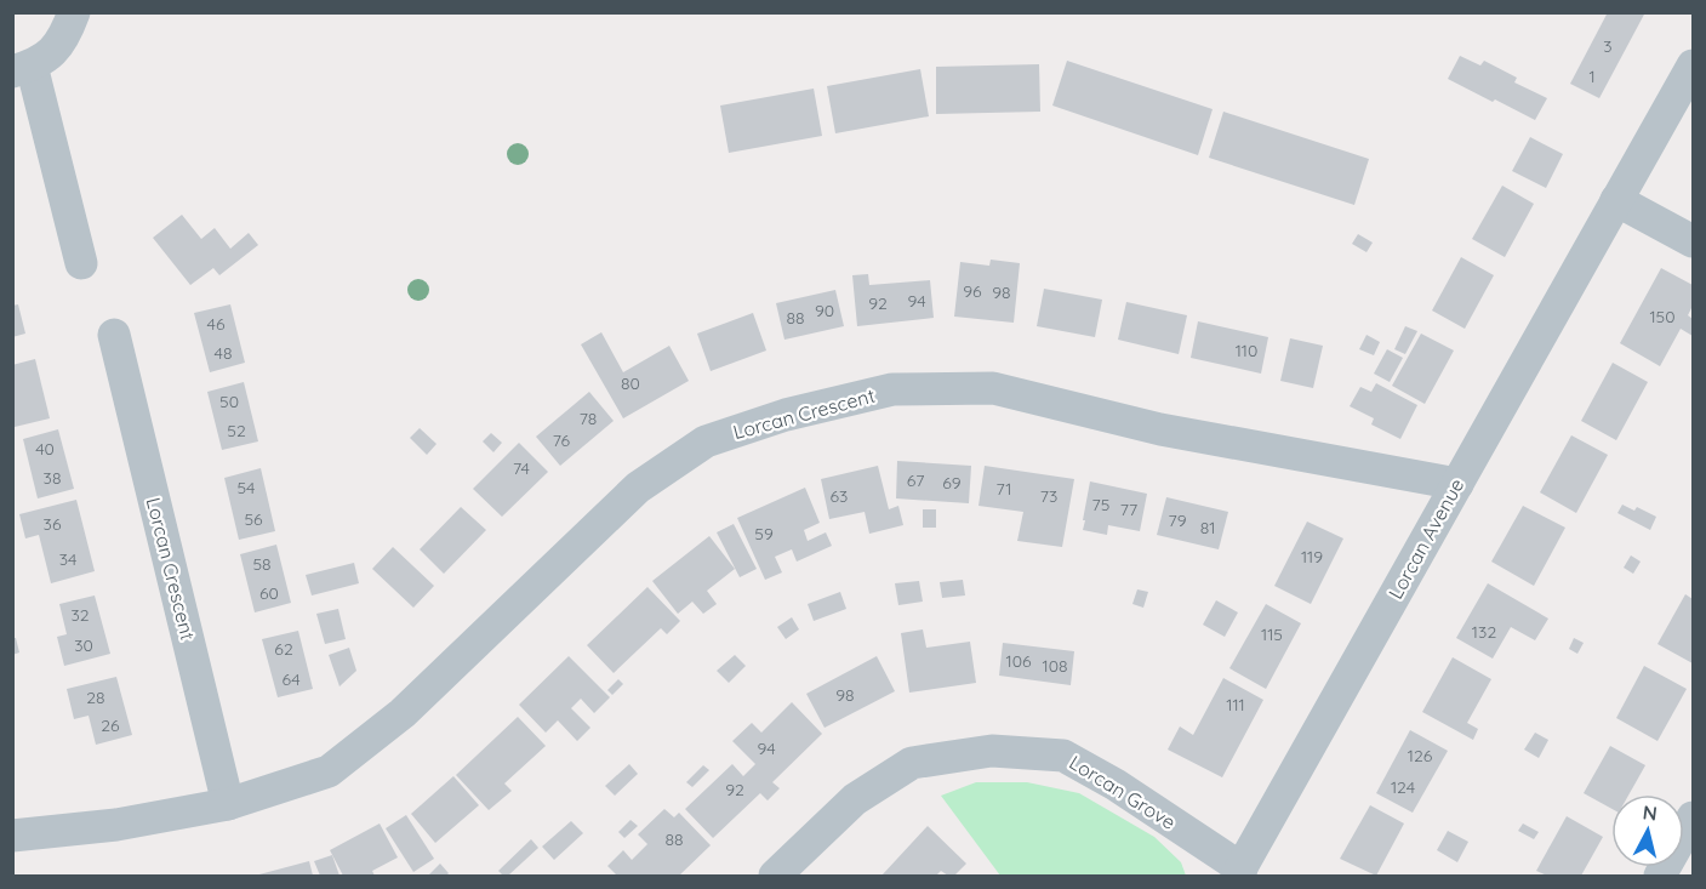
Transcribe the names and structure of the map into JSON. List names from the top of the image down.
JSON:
{
  "streets": {
    "street": ["Lorcan Crescent", "Lorcan Avenue", "Lorcan Grove"]
  },
  "crossings": [
    ["Lorcan Crescent", "Lorcan Avenue"],
    ["Lorcan Avenue", "Lorcan Grove"]
  ],
  "house_numbers": [
    "3",
    "1",
    "96",
    "98",
    "94",
    "92",
    "90",
    "150",
    "88",
    "46",
    "110",
    "48",
    "80",
    "50",
    "78",
    "52",
    "76",
    "40",
    "74",
    "38",
    "67",
    "69",
    "54",
    "71",
    "63",
    "73",
    "75",
    "77",
    "56",
    "79",
    "36",
    "81",
    "59",
    "119",
    "34",
    "58",
    "60",
    "32",
    "132",
    "115",
    "30",
    "62",
    "106",
    "108",
    "64",
    "98",
    "28",
    "111",
    "26",
    "94",
    "126",
    "124",
    "92",
    "88"
  ],
  "north": "top"
}
